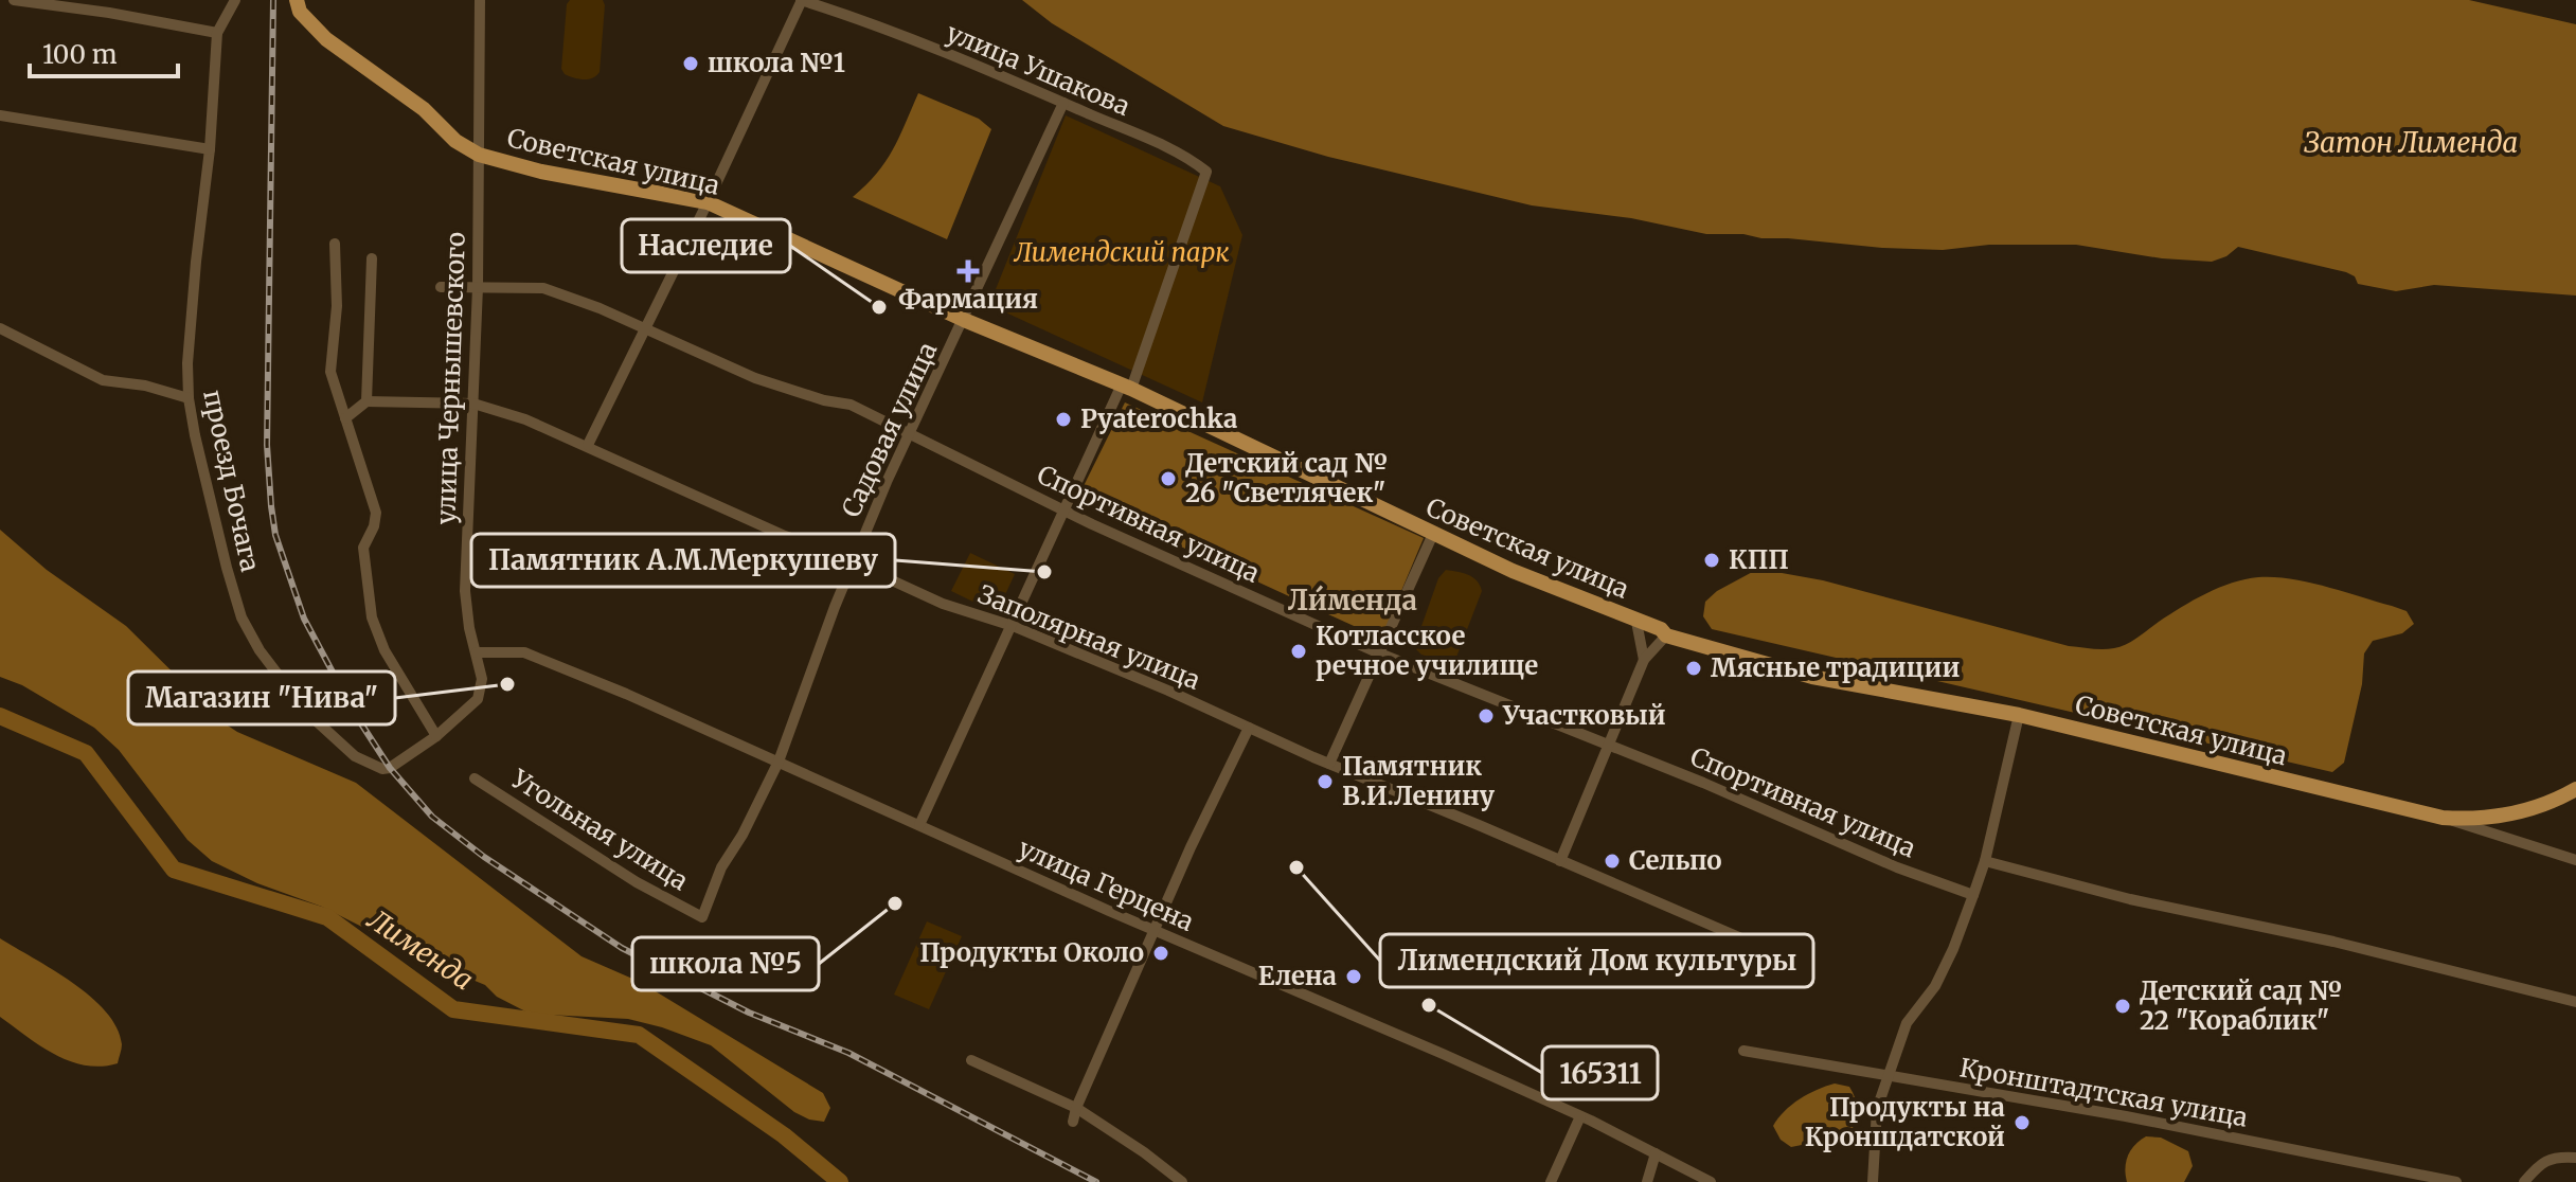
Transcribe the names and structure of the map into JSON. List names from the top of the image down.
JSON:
{
  "streets": {
    "main road": ["Советская улица"],
    "street": [
      "улица Ушакова",
      "улица Чернышевского",
      "Садовая улица",
      "проезд Бочага",
      "Спортивная улица",
      "Заполярная улица",
      "Угольная улица",
      "улица Герцена",
      "Кронштадтская улица"
    ]
  },
  "crossings": [
    ["улица Ушакова", "Советская улица"],
    ["улица Ушакова", "Садовая улица"],
    ["Советская улица", "улица Чернышевского"],
    ["Советская улица", "Садовая улица"],
    ["улица Чернышевского", "проезд Бочага"],
    ["улица Чернышевского", "Спортивная улица"],
    ["улица Чернышевского", "Заполярная улица"],
    ["улица Чернышевского", "улица Герцена"],
    ["Садовая улица", "Спортивная улица"],
    ["Садовая улица", "Заполярная улица"],
    ["Садовая улица", "Угольная улица"],
    ["Садовая улица", "улица Герцена"]
  ],
  "districts": ["Ли́менда"],
  "water": ["Затон Лименда", "Лименда"],
  "parks": ["Лимендский парк"],
  "places": {
    "other": [
      "школа №1",
      "Наследие",
      "Pyaterochka",
      "Детский сад № 26 \"Светлячек\"",
      "КПП",
      "Памятник А.М.Меркушеву",
      "Котласское речное училище",
      "Мясные традиции",
      "Магазин \"Нива\"",
      "Участковый",
      "Памятник В.И.Ленину",
      "Сельпо",
      "Лимендский Дом культуры",
      "школа №5",
      "Продукты Около",
      "Елена",
      "165311",
      "Детский сад № 22 \"Кораблик\"",
      "Продукты на Кроншдатской"
    ],
    "health": ["Фармация"]
  },
  "scale_bar": "100 m"
}
